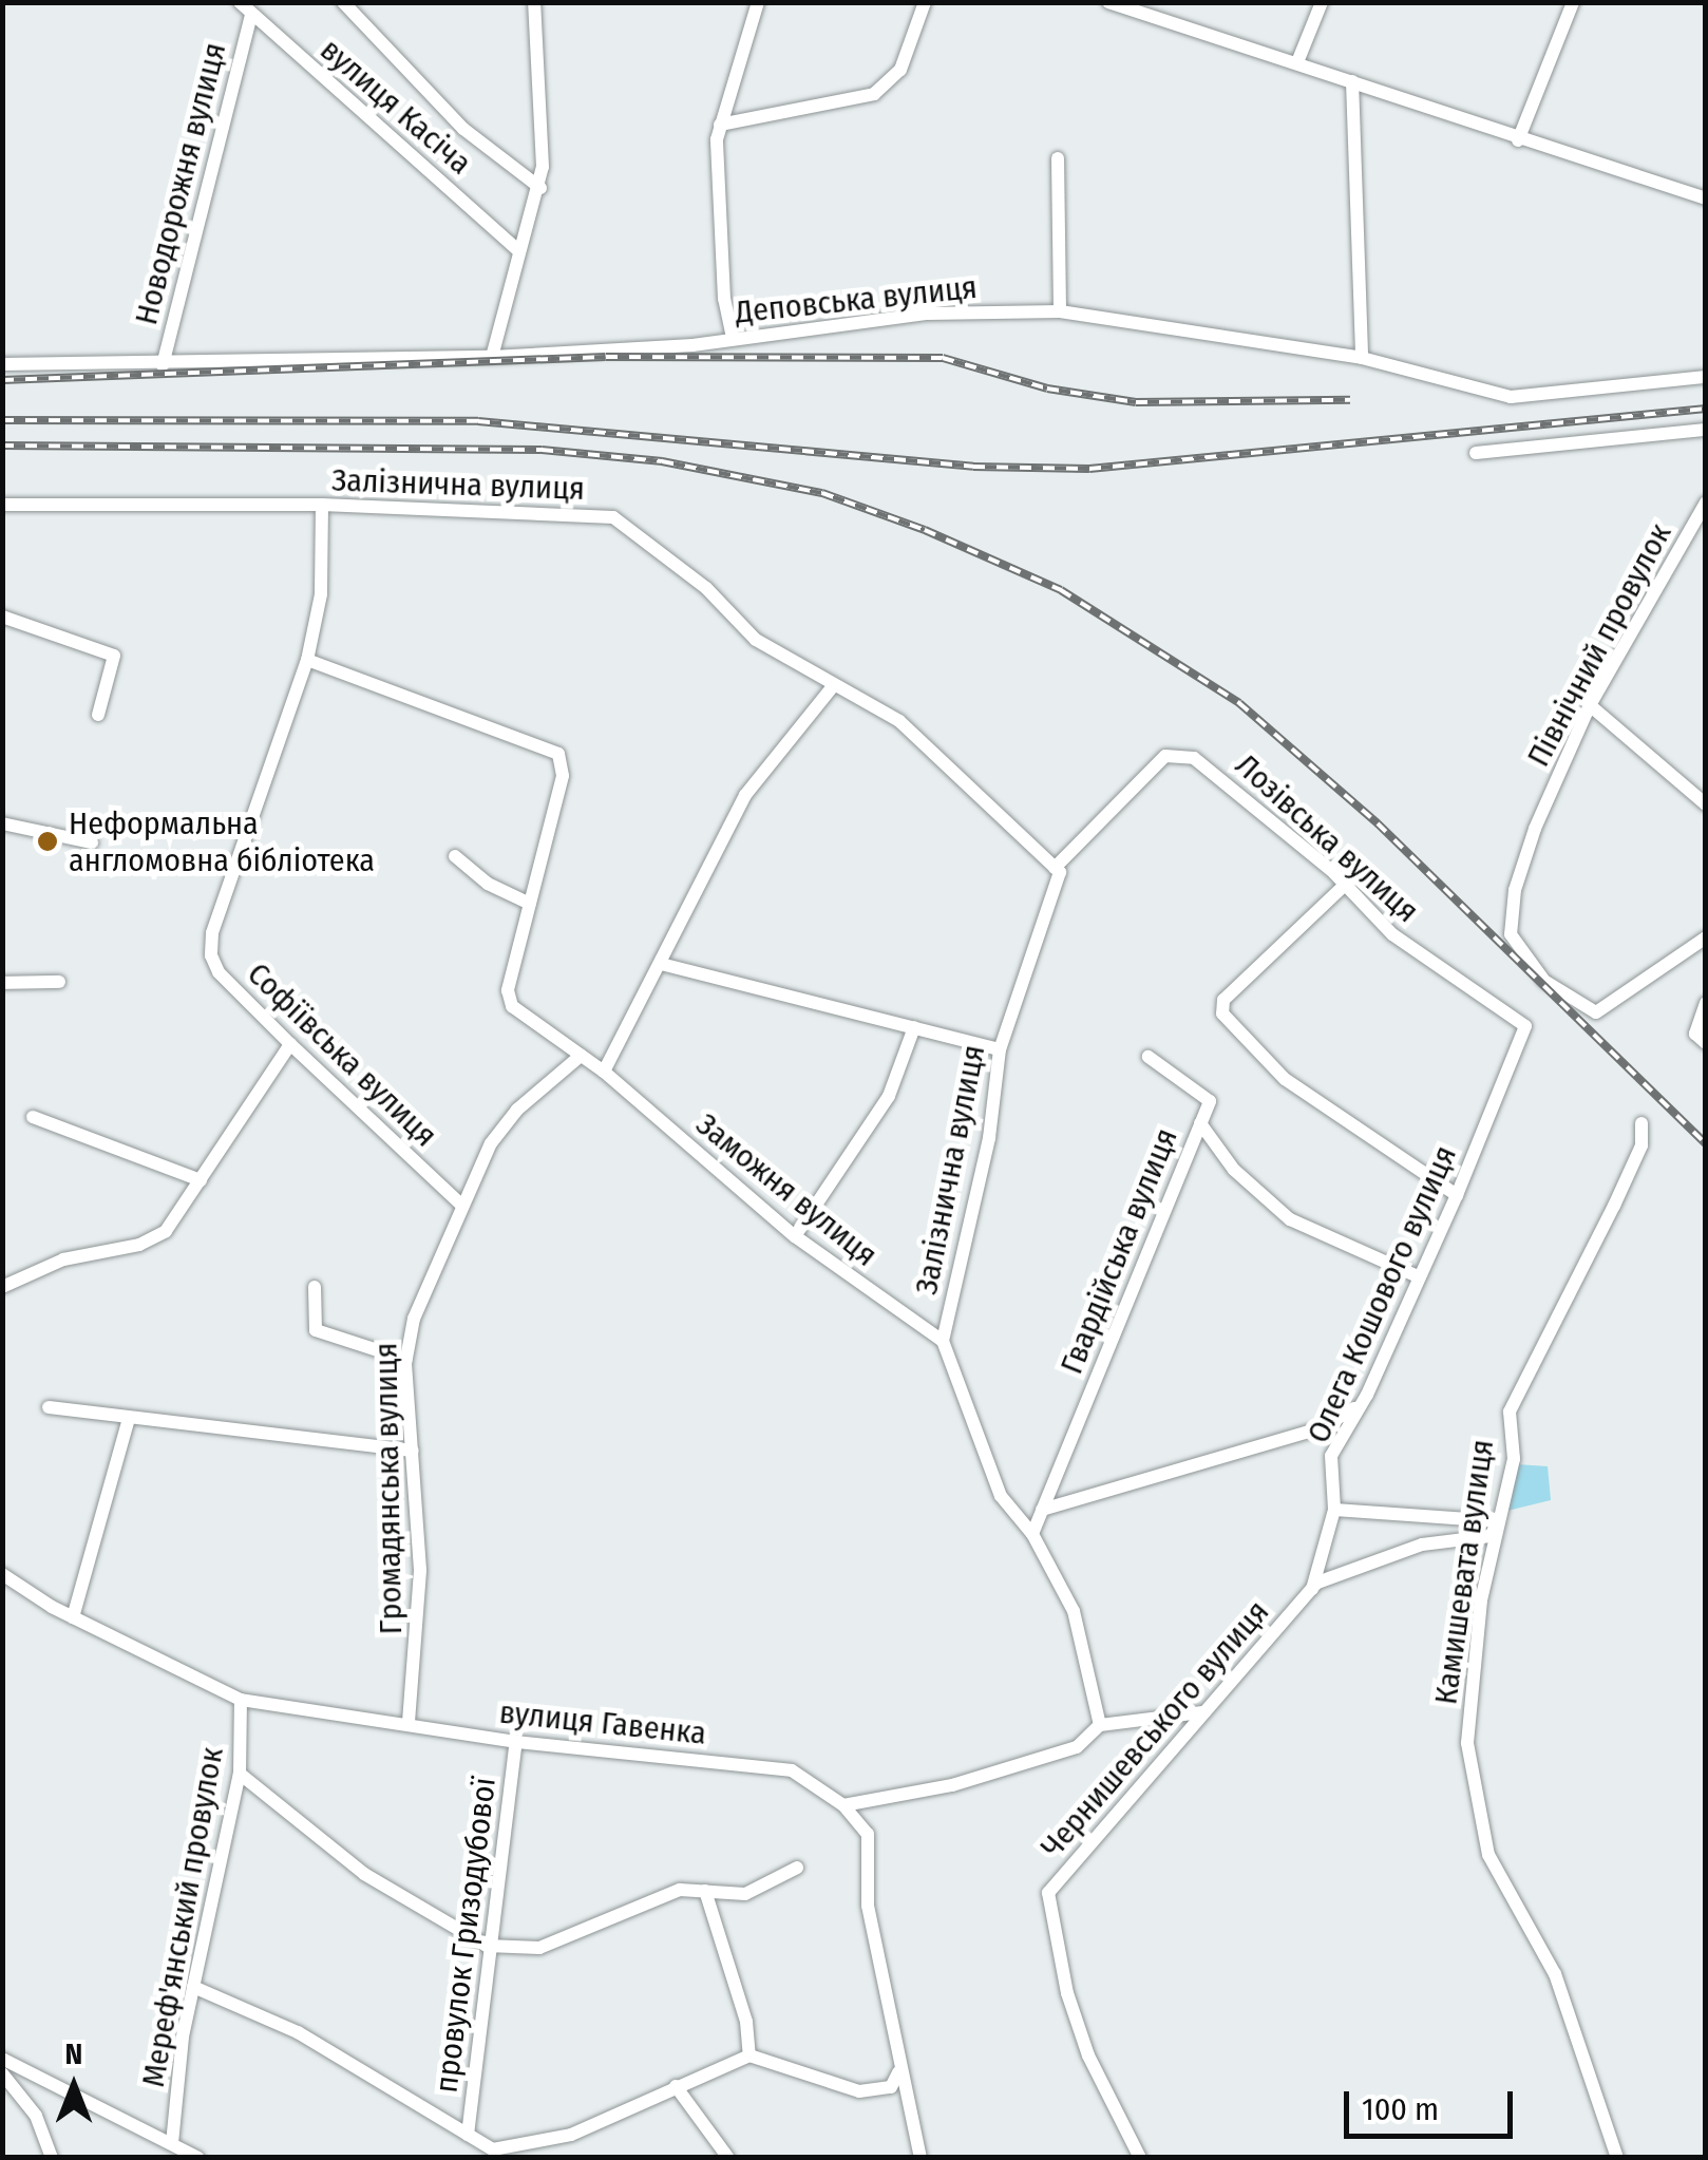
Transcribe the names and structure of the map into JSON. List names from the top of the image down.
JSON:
{
  "streets": {
    "street": [
      "вулиця Касіча",
      "Новодорожня вулиця",
      "Деповська вулиця",
      "Залізнична вулиця",
      "Північний провулок",
      "Лозівська вулиця",
      "Софіївська вулиця",
      "Заможня вулиця",
      "Гвардійська вулиця",
      "Олега Кошового вулиця",
      "Громадянська вулиця",
      "Камишевата вулиця",
      "вулиця Гавенка",
      "Чернишевського вулиця",
      "Мереф'янський провулок",
      "провулок Гризодубової"
    ]
  },
  "crossings": [
    ["вулиця Касіча", "Новодорожня вулиця"],
    ["Новодорожня вулиця", "Деповська вулиця"],
    ["Залізнична вулиця", "Лозівська вулиця"],
    ["Залізнична вулиця", "Софіївська вулиця"],
    ["Залізнична вулиця", "Заможня вулиця"],
    ["Лозівська вулиця", "Олега Кошового вулиця"],
    ["Софіївська вулиця", "Громадянська вулиця"],
    ["Заможня вулиця", "Громадянська вулиця"],
    ["Гвардійська вулиця", "Олега Кошового вулиця"],
    ["Олега Кошового вулиця", "Чернишевського вулиця"],
    ["Громадянська вулиця", "вулиця Гавенка"],
    ["Камишевата вулиця", "Чернишевського вулиця"],
    ["вулиця Гавенка", "Мереф'янський провулок"],
    ["вулиця Гавенка", "провулок Гризодубової"]
  ],
  "places": ["Неформальна англомовна бібліотека"],
  "scale_bar": "100 m",
  "north": "top"
}
